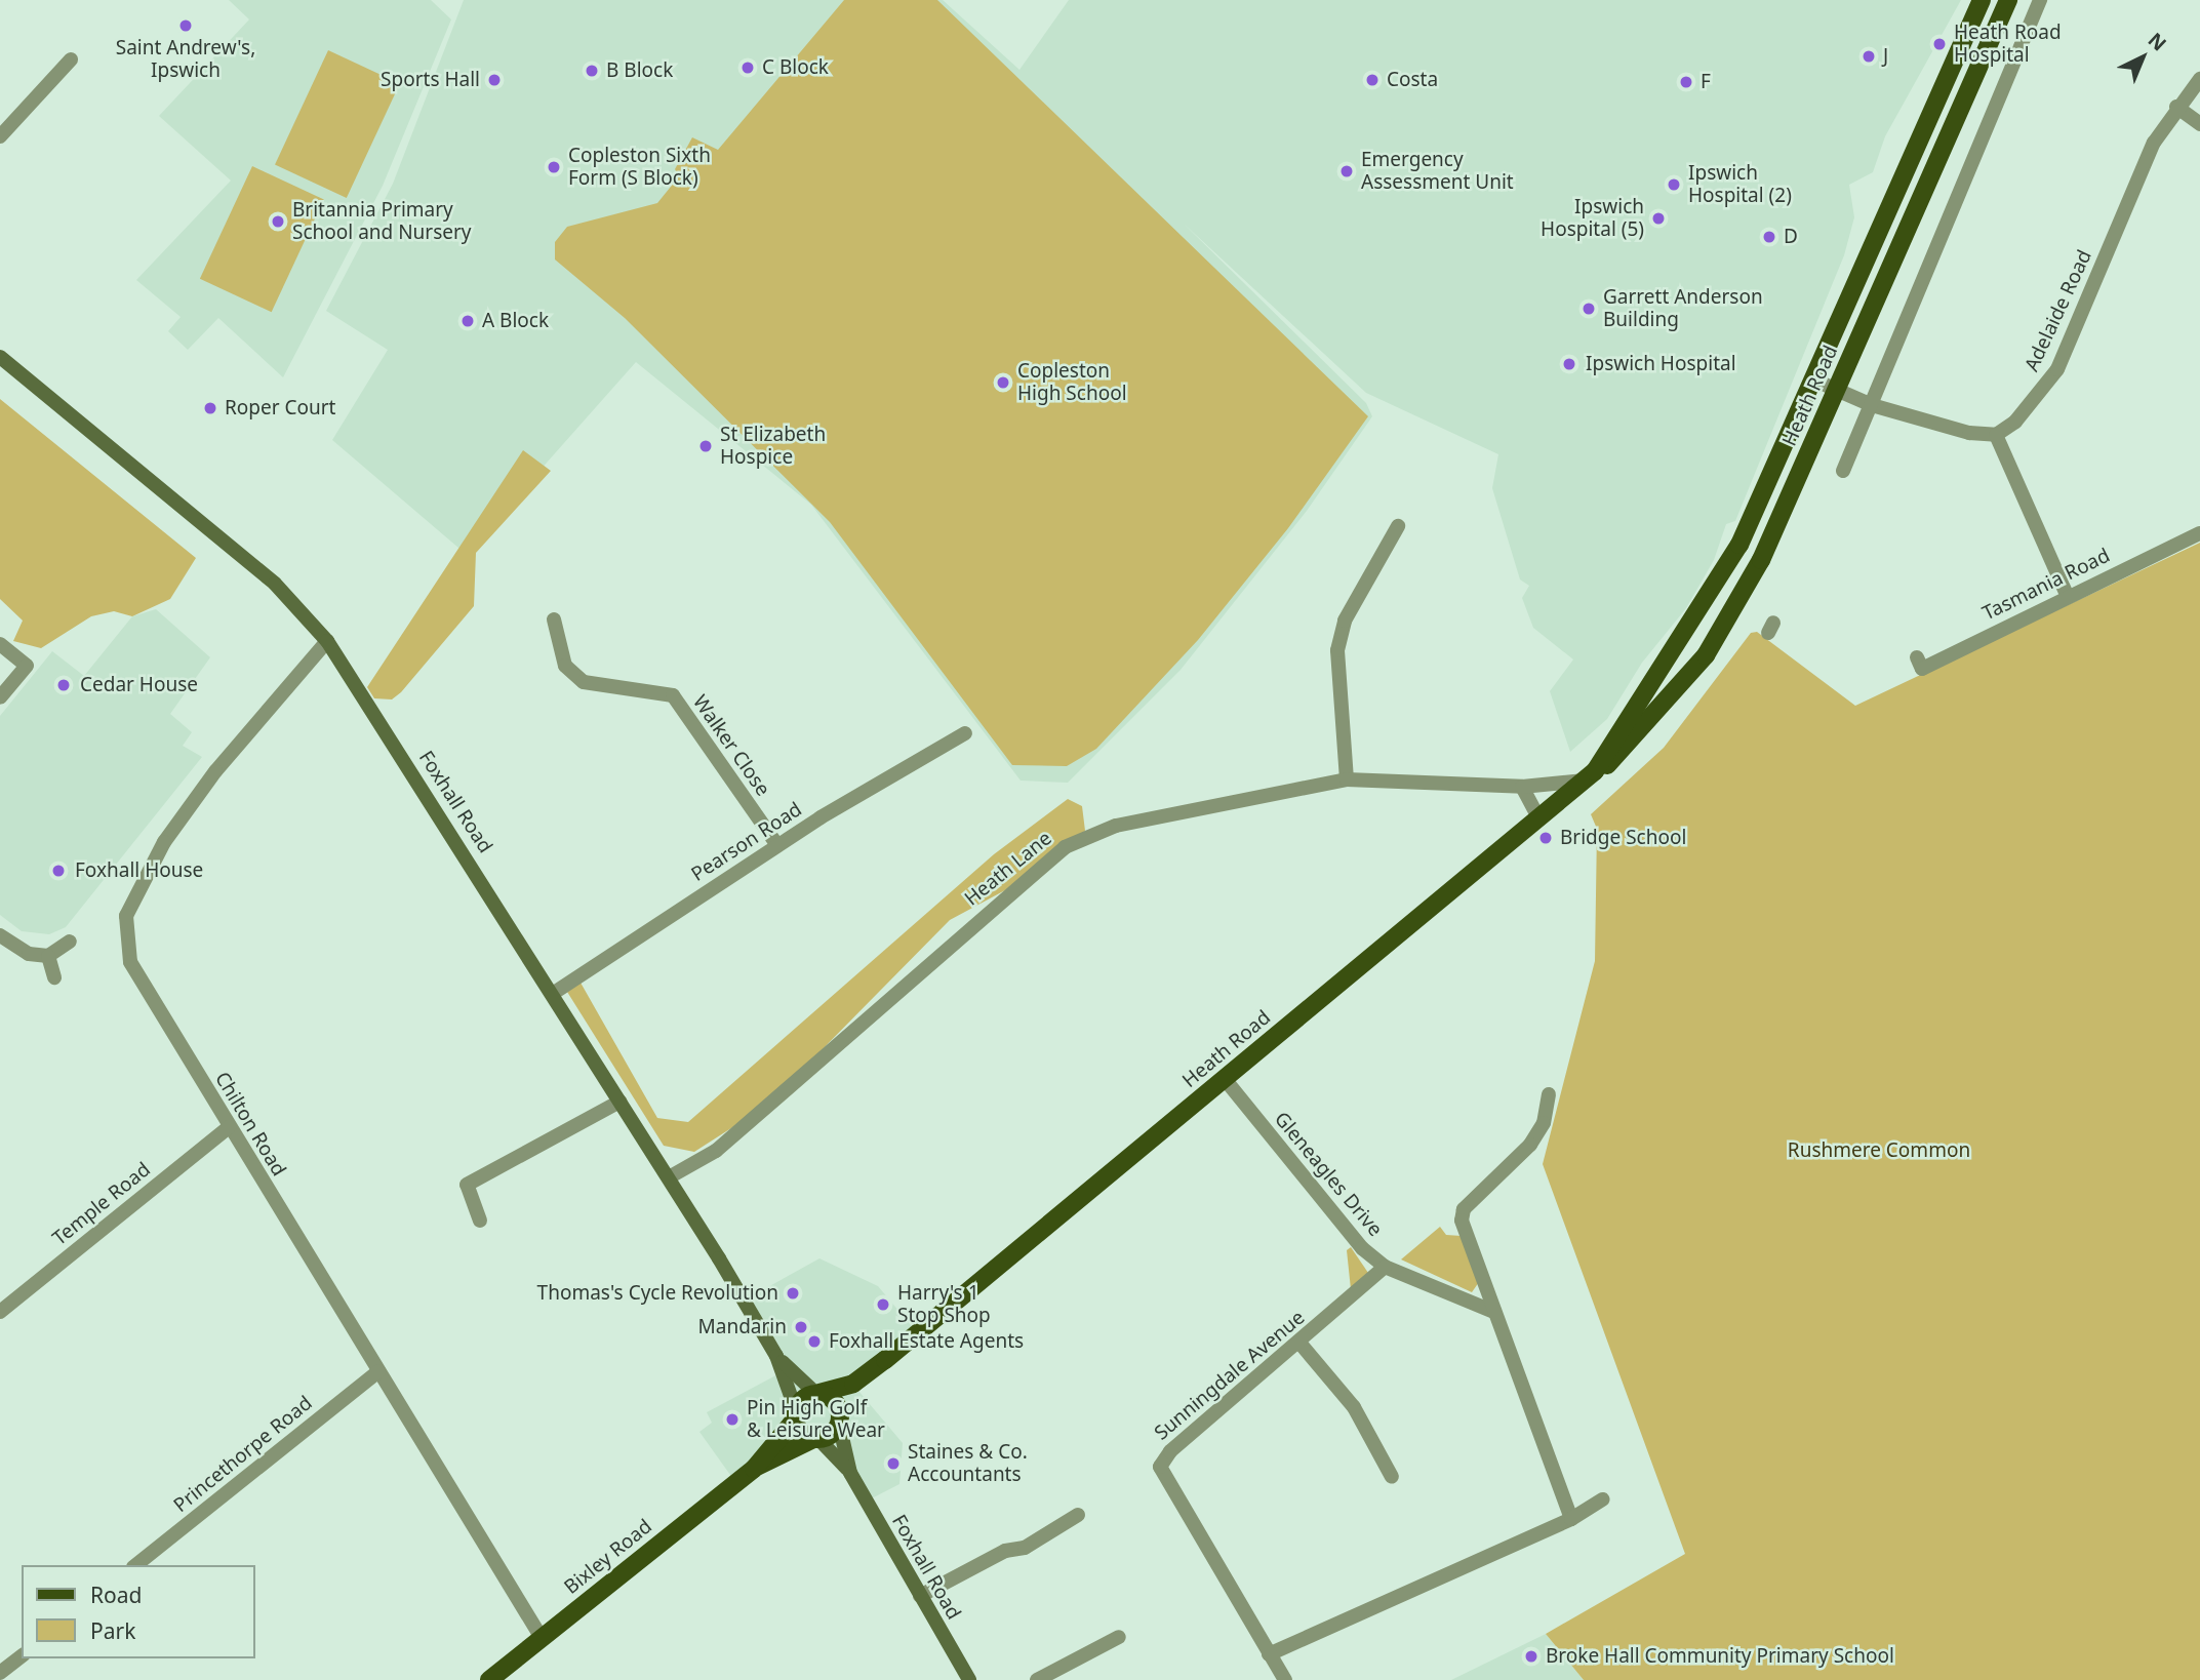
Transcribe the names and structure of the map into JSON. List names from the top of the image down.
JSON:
{
  "streets": {
    "main road": ["Heath Road", "Bixley Road"],
    "street": [
      "Adelaide Road",
      "Tasmania Road",
      "Walker Close",
      "Foxhall Road",
      "Pearson Road",
      "Heath Lane",
      "Chilton Road",
      "Gleneagles Drive",
      "Temple Road",
      "Sunningdale Avenue",
      "Princethorpe Road"
    ]
  },
  "crossings": [
    ["Heath Road", "Foxhall Road"],
    ["Heath Road", "Heath Lane"],
    ["Heath Road", "Gleneagles Drive"],
    ["Heath Road", "Bixley Road"],
    ["Walker Close", "Pearson Road"],
    ["Foxhall Road", "Pearson Road"],
    ["Foxhall Road", "Heath Lane"],
    ["Foxhall Road", "Chilton Road"],
    ["Foxhall Road", "Bixley Road"],
    ["Chilton Road", "Temple Road"],
    ["Chilton Road", "Princethorpe Road"],
    ["Chilton Road", "Bixley Road"],
    ["Gleneagles Drive", "Sunningdale Avenue"]
  ],
  "parks": ["Rushmere Common"],
  "places": [
    "Saint Andrew's, Ipswich",
    "Heath Road Hospital",
    "J",
    "C Block",
    "B Block",
    "Sports Hall",
    "Costa",
    "F",
    "Copleston Sixth Form (S Block)",
    "Emergency Assessment Unit",
    "Ipswich Hospital (2)",
    "Ipswich Hospital (5)",
    "Britannia Primary School and Nursery",
    "D",
    "Garrett Anderson Building",
    "A Block",
    "Ipswich Hospital",
    "Copleston High School",
    "Roper Court",
    "St Elizabeth Hospice",
    "Cedar House",
    "Bridge School",
    "Foxhall House",
    "Thomas's Cycle Revolution",
    "Harry's 1 Stop Shop",
    "Mandarin",
    "Foxhall Estate Agents",
    "Pin High Golf & Leisure Wear",
    "Staines & Co. Accountants",
    "Broke Hall Community Primary School"
  ],
  "legend": ["Road", "Park"],
  "north": "top right"
}
